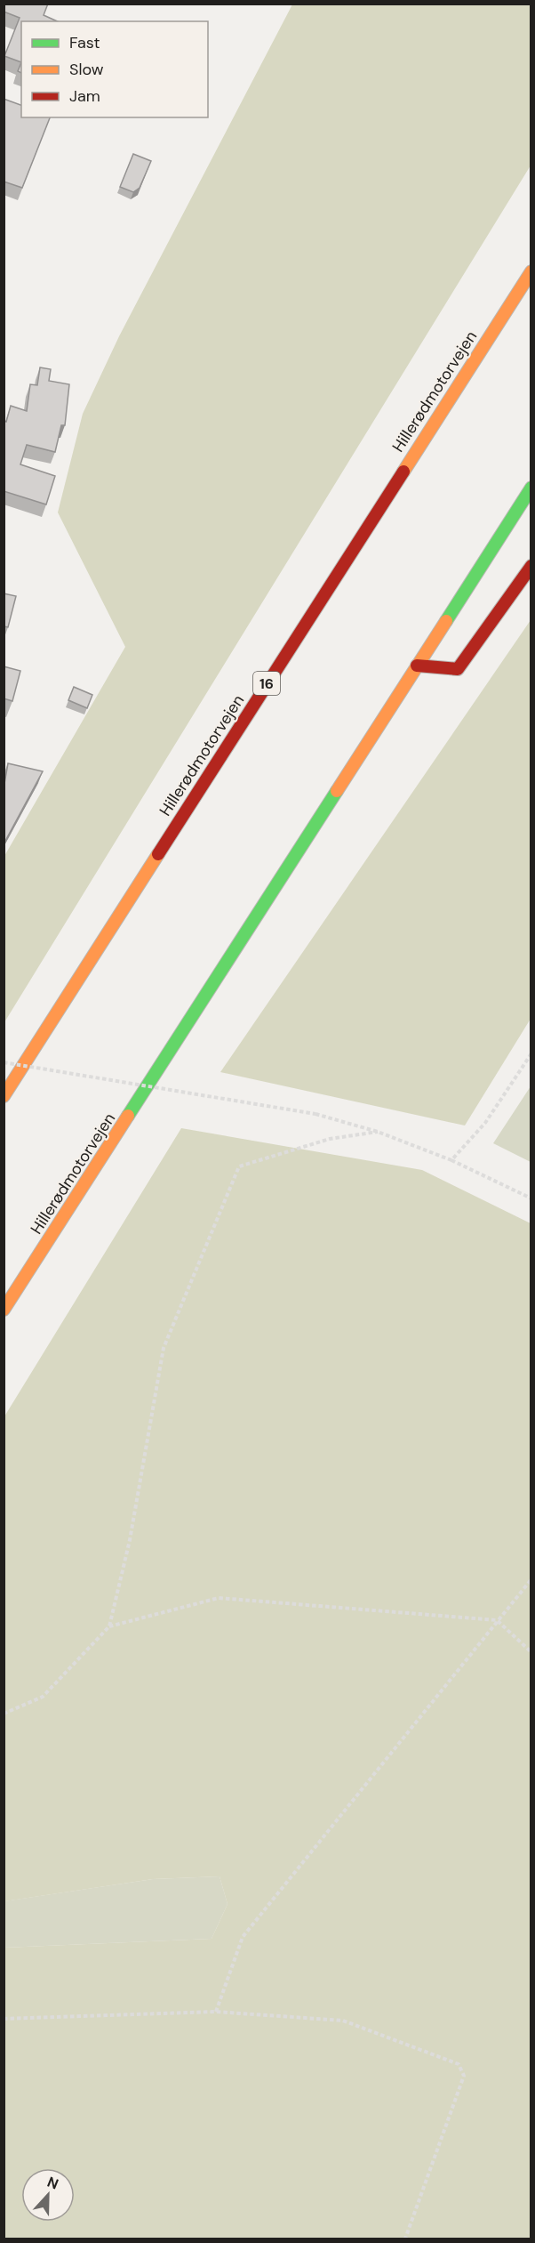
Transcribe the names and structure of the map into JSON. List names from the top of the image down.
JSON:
{
  "streets": {
    "highway": ["Hillerødmotorvejen", "16"]
  },
  "legend": ["Fast", "Slow", "Jam"],
  "north": "top"
}
